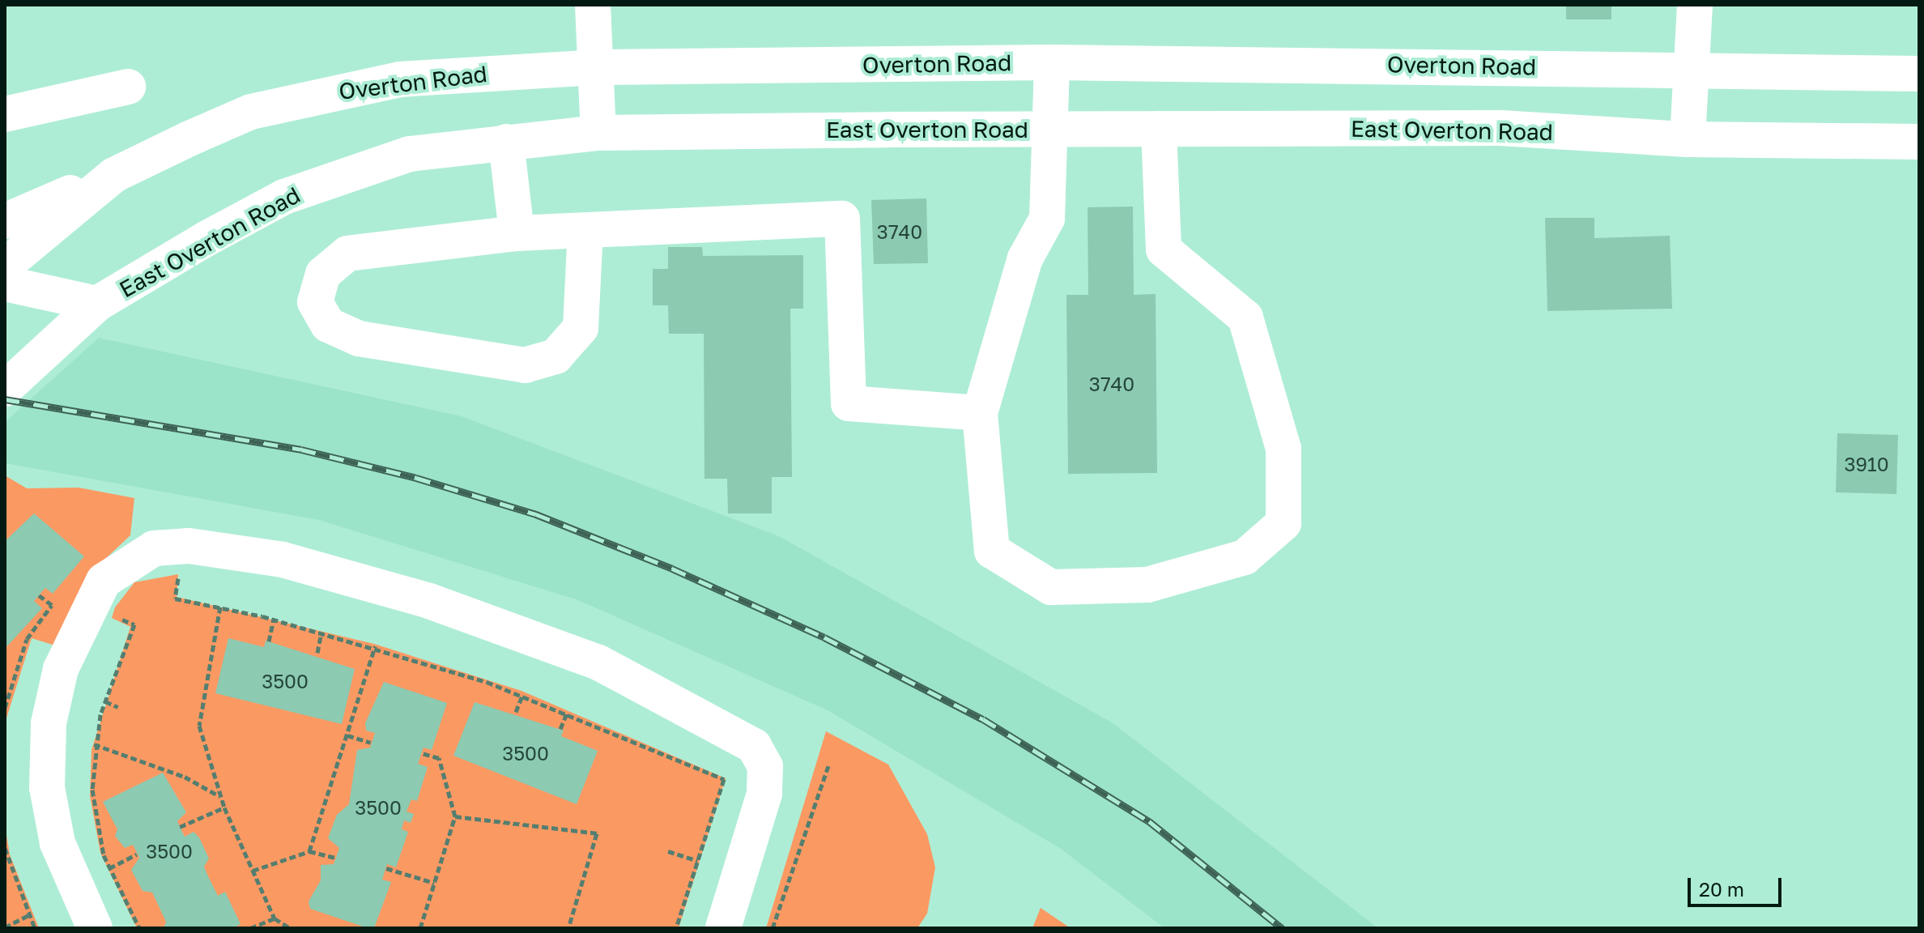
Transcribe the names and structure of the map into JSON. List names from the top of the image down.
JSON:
{
  "streets": {
    "street": ["Overton Road", "East Overton Road"]
  },
  "house_numbers": [
    "3740",
    "3740",
    "3910",
    "3500",
    "3500",
    "3500",
    "3500"
  ],
  "scale_bar": "20 m"
}
